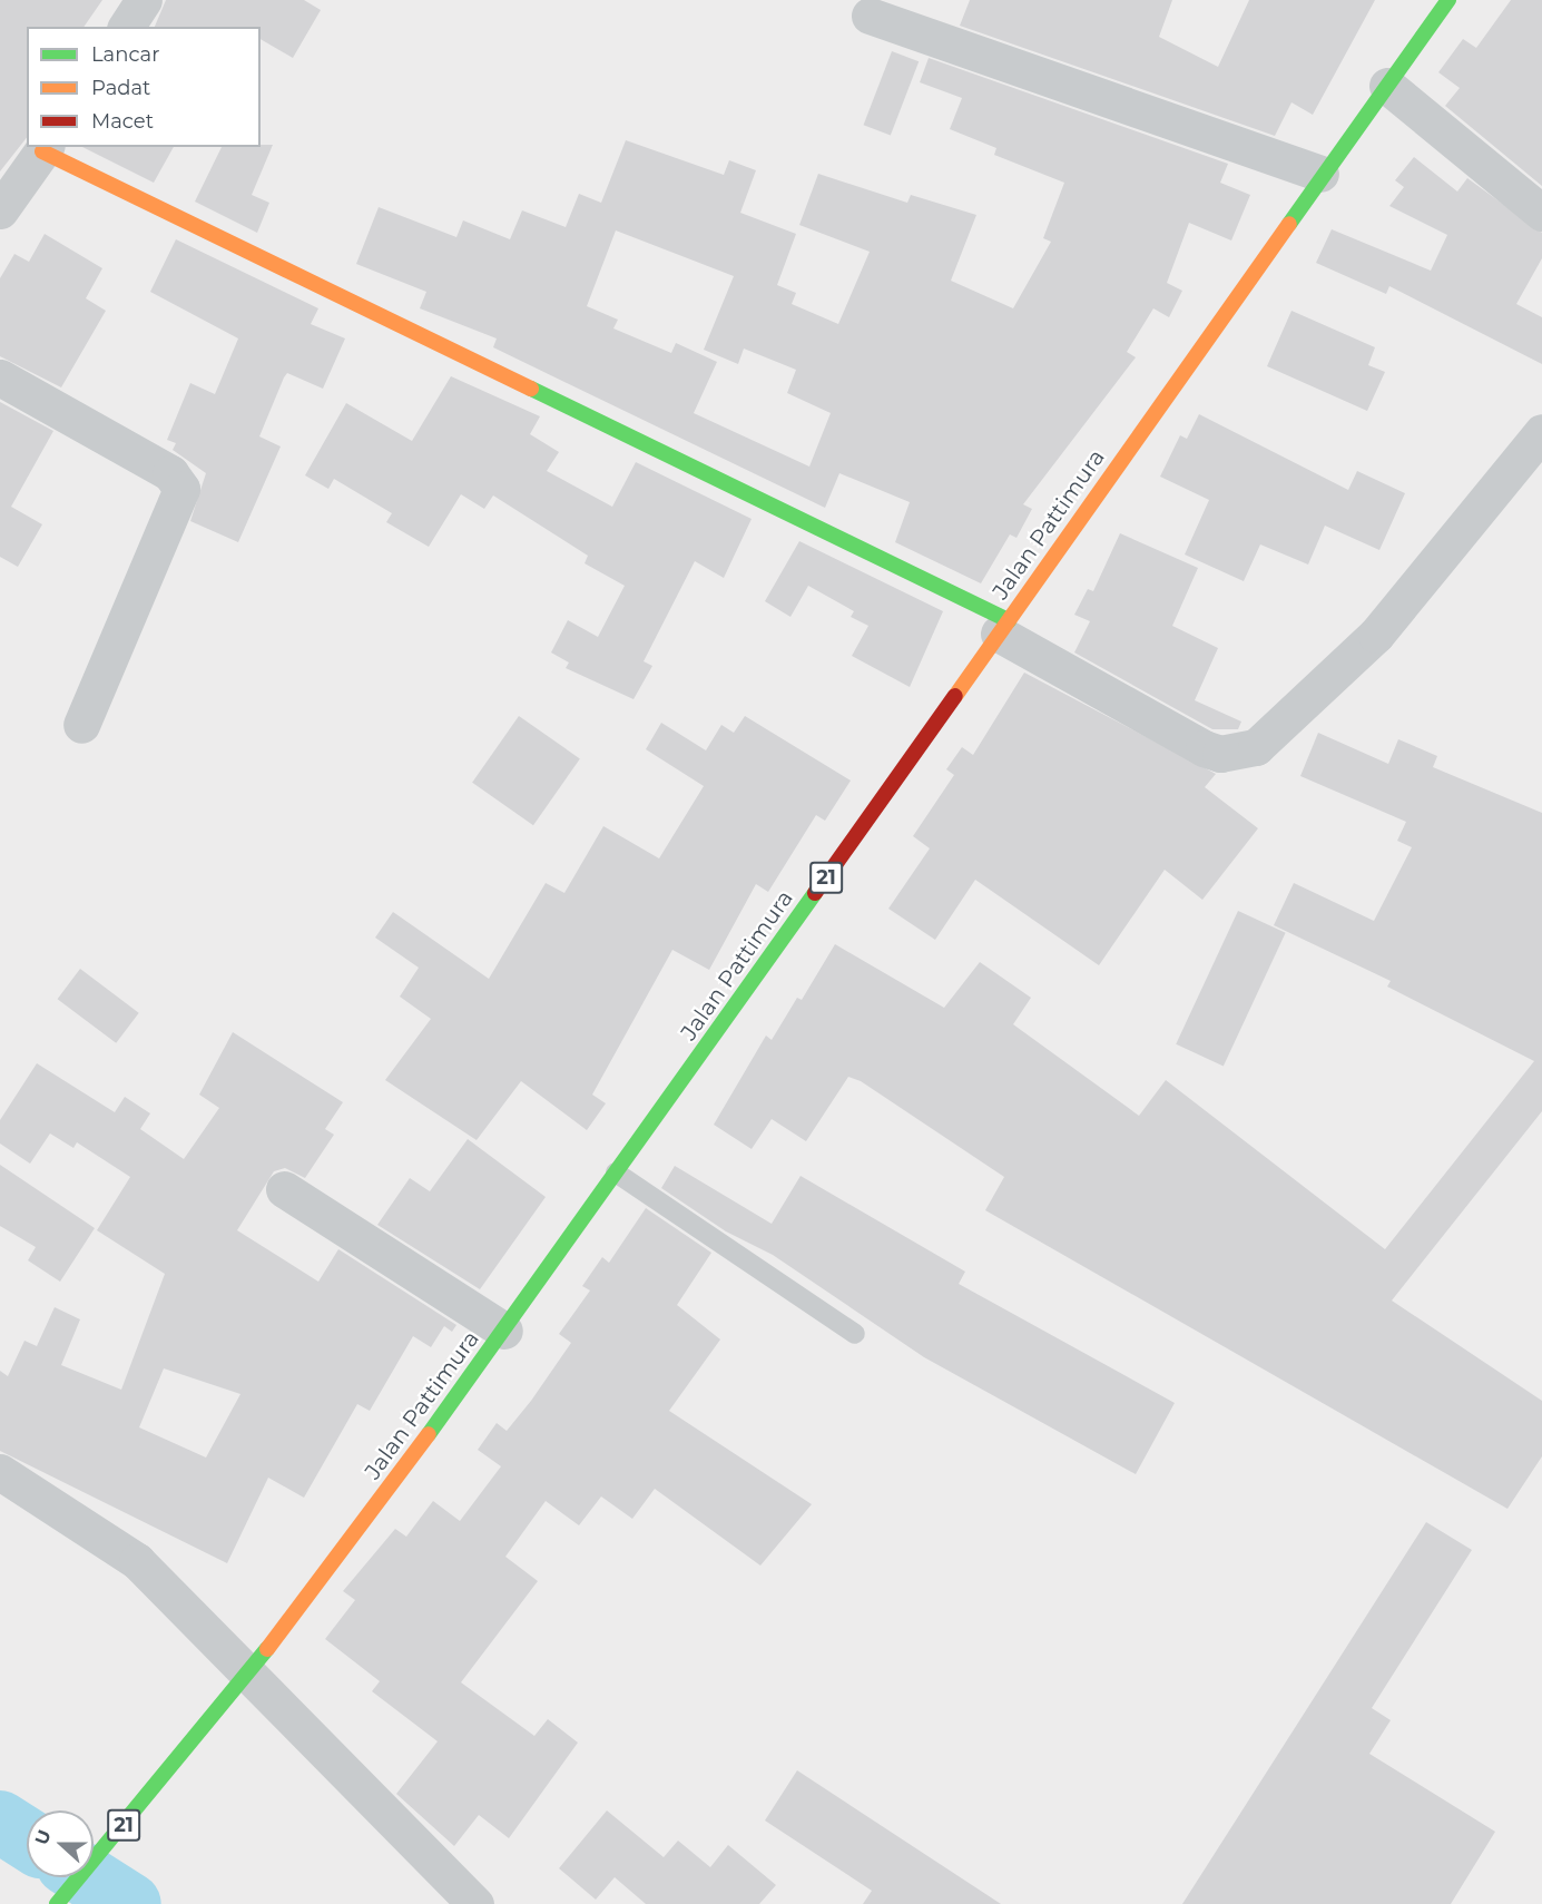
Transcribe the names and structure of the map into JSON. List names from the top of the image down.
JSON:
{
  "streets": {
    "main road": ["Jalan Pattimura", "21"]
  },
  "legend": ["Lancar", "Padat", "Macet"],
  "north": "left"
}
